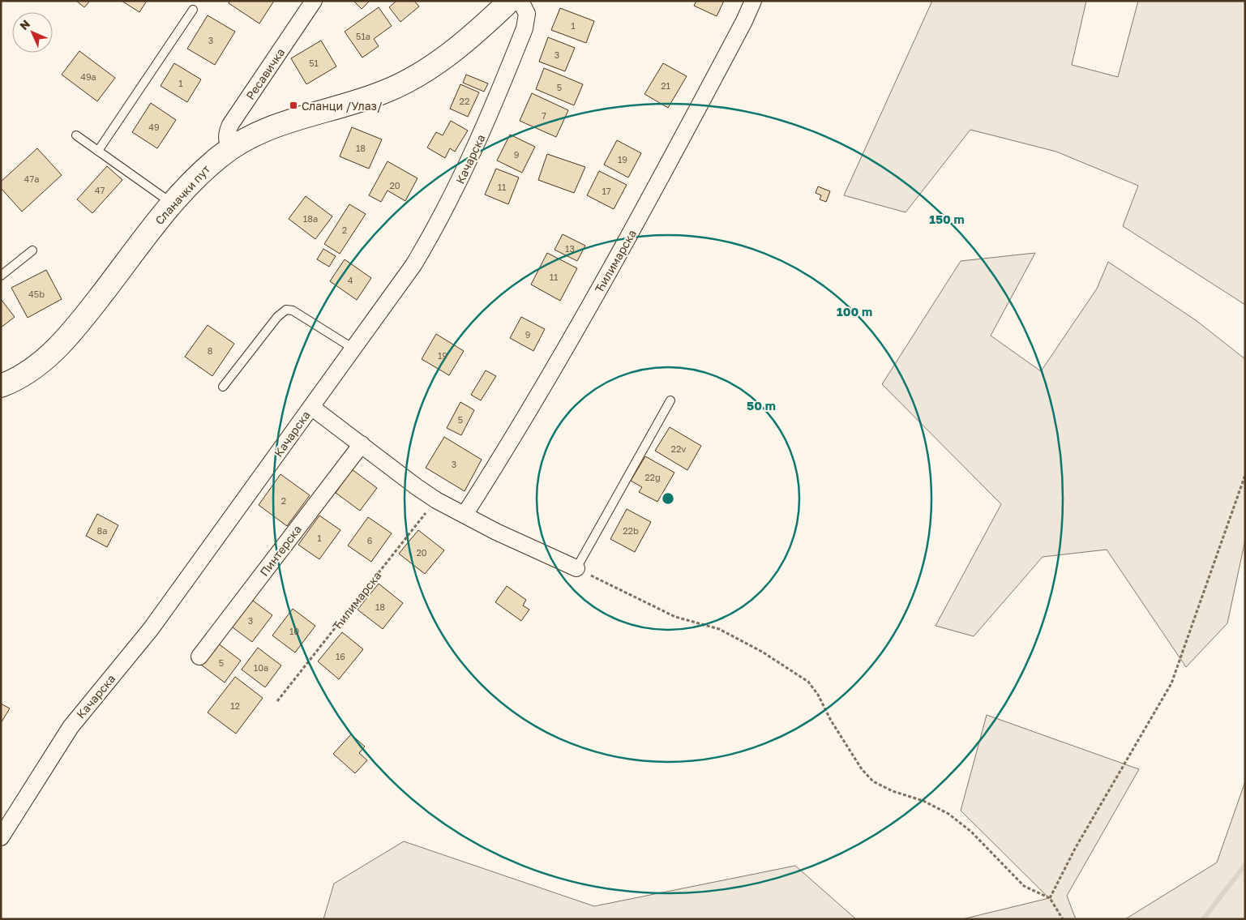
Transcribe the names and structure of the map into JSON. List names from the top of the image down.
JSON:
{
  "streets": {
    "street": [
      "Ресавичка",
      "Качарска",
      "Сланачки пут",
      "Ћилимарска",
      "Пинтерска"
    ]
  },
  "crossings": [
    ["Ресавичка", "Сланачки пут"]
  ],
  "places": {
    "transit": ["Сланци /Улаз/"]
  },
  "house_numbers": [
    "1",
    "51a",
    "3",
    "3",
    "51",
    "49a",
    "1",
    "21",
    "5",
    "22",
    "7",
    "49",
    "18",
    "9",
    "19",
    "47a",
    "20",
    "11",
    "47",
    "17",
    "18a",
    "2",
    "13",
    "11",
    "4",
    "45b",
    "9",
    "8",
    "19",
    "5",
    "22v",
    "3",
    "22g",
    "2",
    "8a",
    "22b",
    "1",
    "6",
    "20",
    "18",
    "3",
    "10",
    "16",
    "5",
    "10a",
    "12"
  ],
  "north": "top left",
  "rings": ["150 m", "100 m", "50 m"]
}
